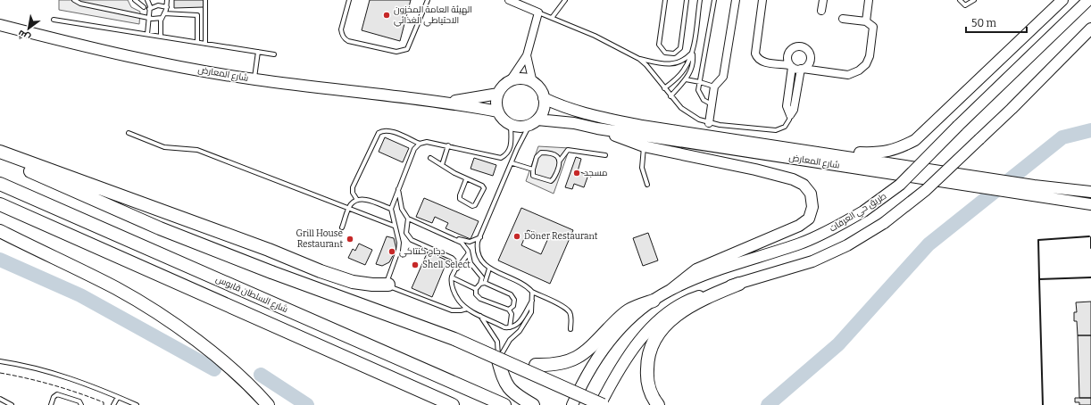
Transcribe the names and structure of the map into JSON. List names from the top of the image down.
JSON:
{
  "streets": {
    "highway": ["شارع السلطان قابوس"],
    "main road": ["شارع المعارض", "طريق حي العرفات"]
  },
  "places": [
    "الهيئة العامة المخزون الاحتياطي الغذائي",
    "مسجد",
    "Döner Restaurant",
    "Grill House Restaurant",
    "دجاج كنتاكي",
    "Shell Select"
  ],
  "scale_bar": "50 m",
  "north": "bottom left"
}
